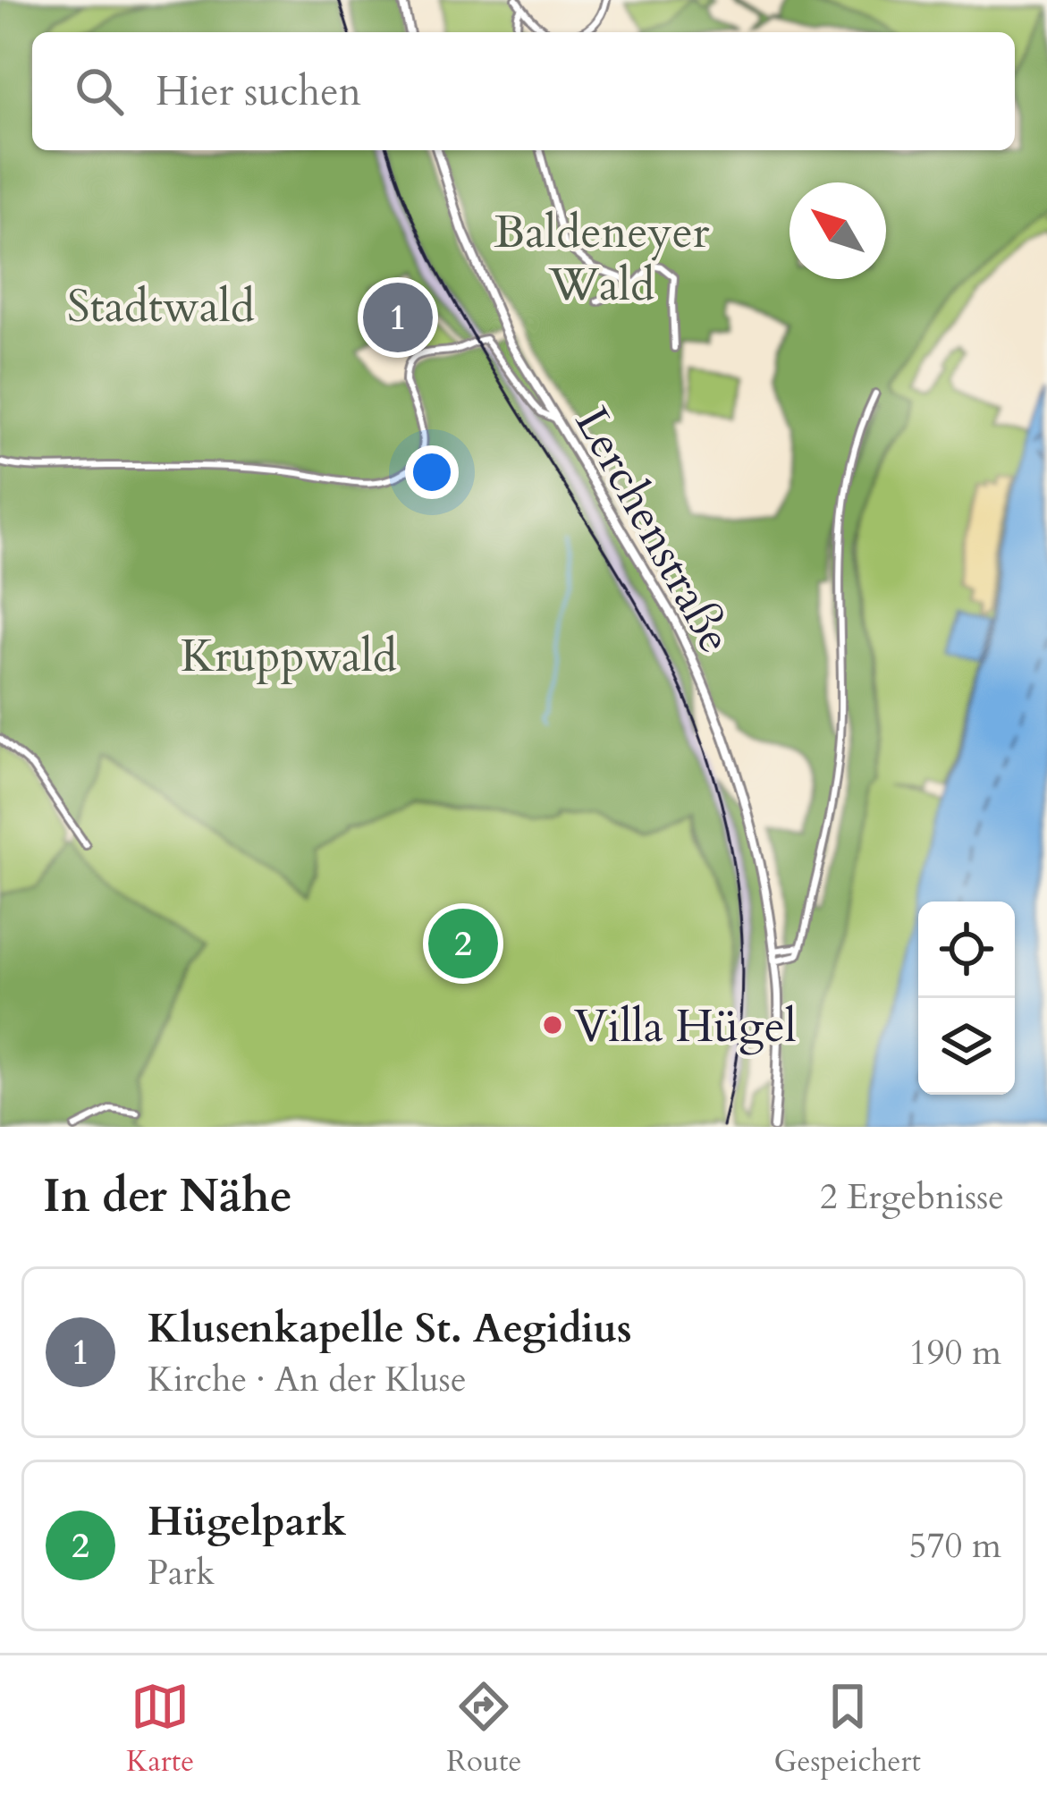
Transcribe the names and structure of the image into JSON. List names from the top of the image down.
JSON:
{
  "streets": {
    "main road": ["Lerchenstraße"]
  },
  "parks": ["Baldeneyer Wald", "Stadtwald", "Kruppwald"],
  "places": ["Villa Hügel"],
  "north": "top left",
  "page": {
    "search": "Hier suchen",
    "pins": ["1", "2"],
    "heading": ["In der Nähe", "2 Ergebnisse"],
    "list": [
      {
        "mark": "1",
        "name": "Klusenkapelle St. Aegidius",
        "note": "Kirche · An der Kluse",
        "value": "190 m"
      },
      {
        "mark": "2",
        "name": "Hügelpark",
        "note": "Park",
        "value": "570 m"
      }
    ],
    "nav": ["Karte", "Route", "Gespeichert"]
  }
}
